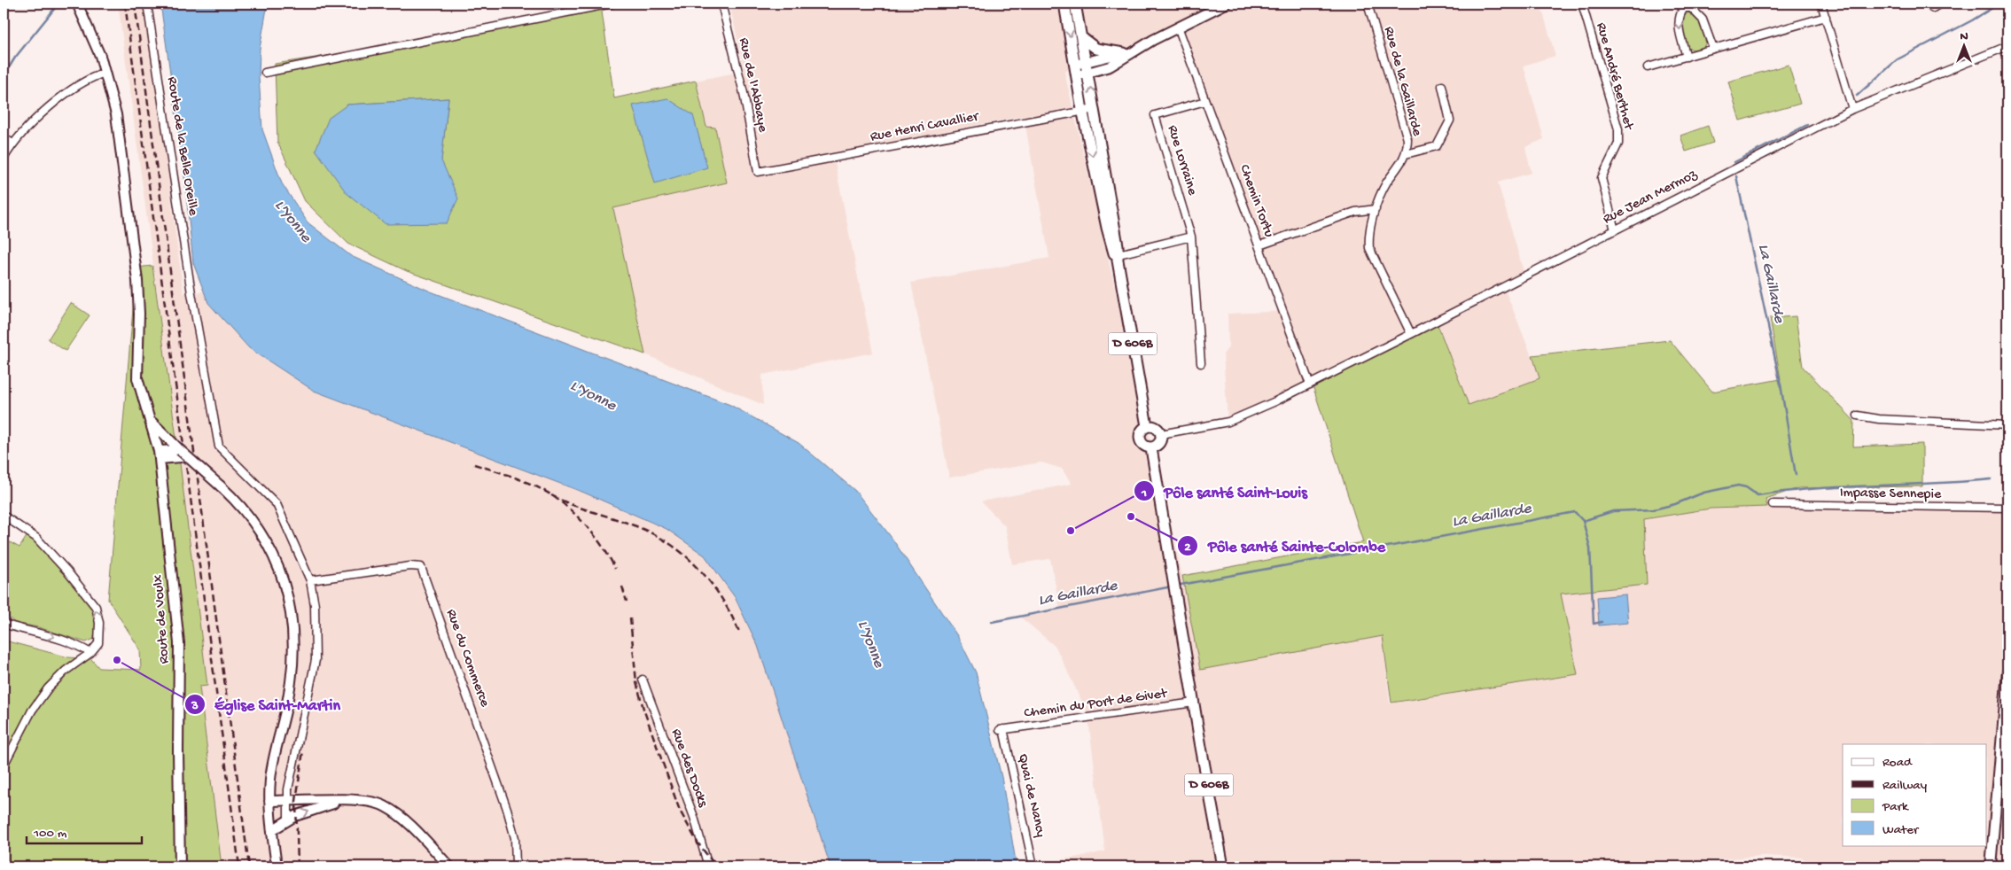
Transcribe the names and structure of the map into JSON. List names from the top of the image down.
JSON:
{
  "streets": {
    "main road": ["D 606B", "Route de Voulx"],
    "street": [
      "Rue André Berthet",
      "Rue de la Gaillarde",
      "Rue de l'Abbaye",
      "Rue Henri Cavallier",
      "Route de la Belle Oreille",
      "Rue Lorraine",
      "Rue Jean Mermoz",
      "Chemin Tortu",
      "Impasse Sennepie",
      "Rue du Commerce",
      "Chemin du Port de Givet",
      "Rue des Docks",
      "Quai de Nancy"
    ]
  },
  "crossings": [
    ["Rue André Berthet", "Rue Jean Mermoz"],
    ["Rue de la Gaillarde", "Rue Jean Mermoz"],
    ["Rue de l'Abbaye", "Rue Henri Cavallier"],
    ["Rue Henri Cavallier", "D 606B"],
    ["Route de la Belle Oreille", "Rue du Commerce"],
    ["Rue Lorraine", "Chemin Tortu"],
    ["Rue Jean Mermoz", "Chemin Tortu"],
    ["Rue Jean Mermoz", "D 606B"],
    ["D 606B", "Chemin du Port de Givet"],
    ["Chemin du Port de Givet", "Quai de Nancy"]
  ],
  "water": ["L'Yonne", "La Gaillarde"],
  "places": ["Pôle santé Sainte-Colombe", "Pôle santé Saint-Louis", "Église Saint-Martin"],
  "legend": [
    "Road",
    "Railway",
    "Park",
    "Water"
  ],
  "scale_bar": "100 m",
  "north": "top"
}
